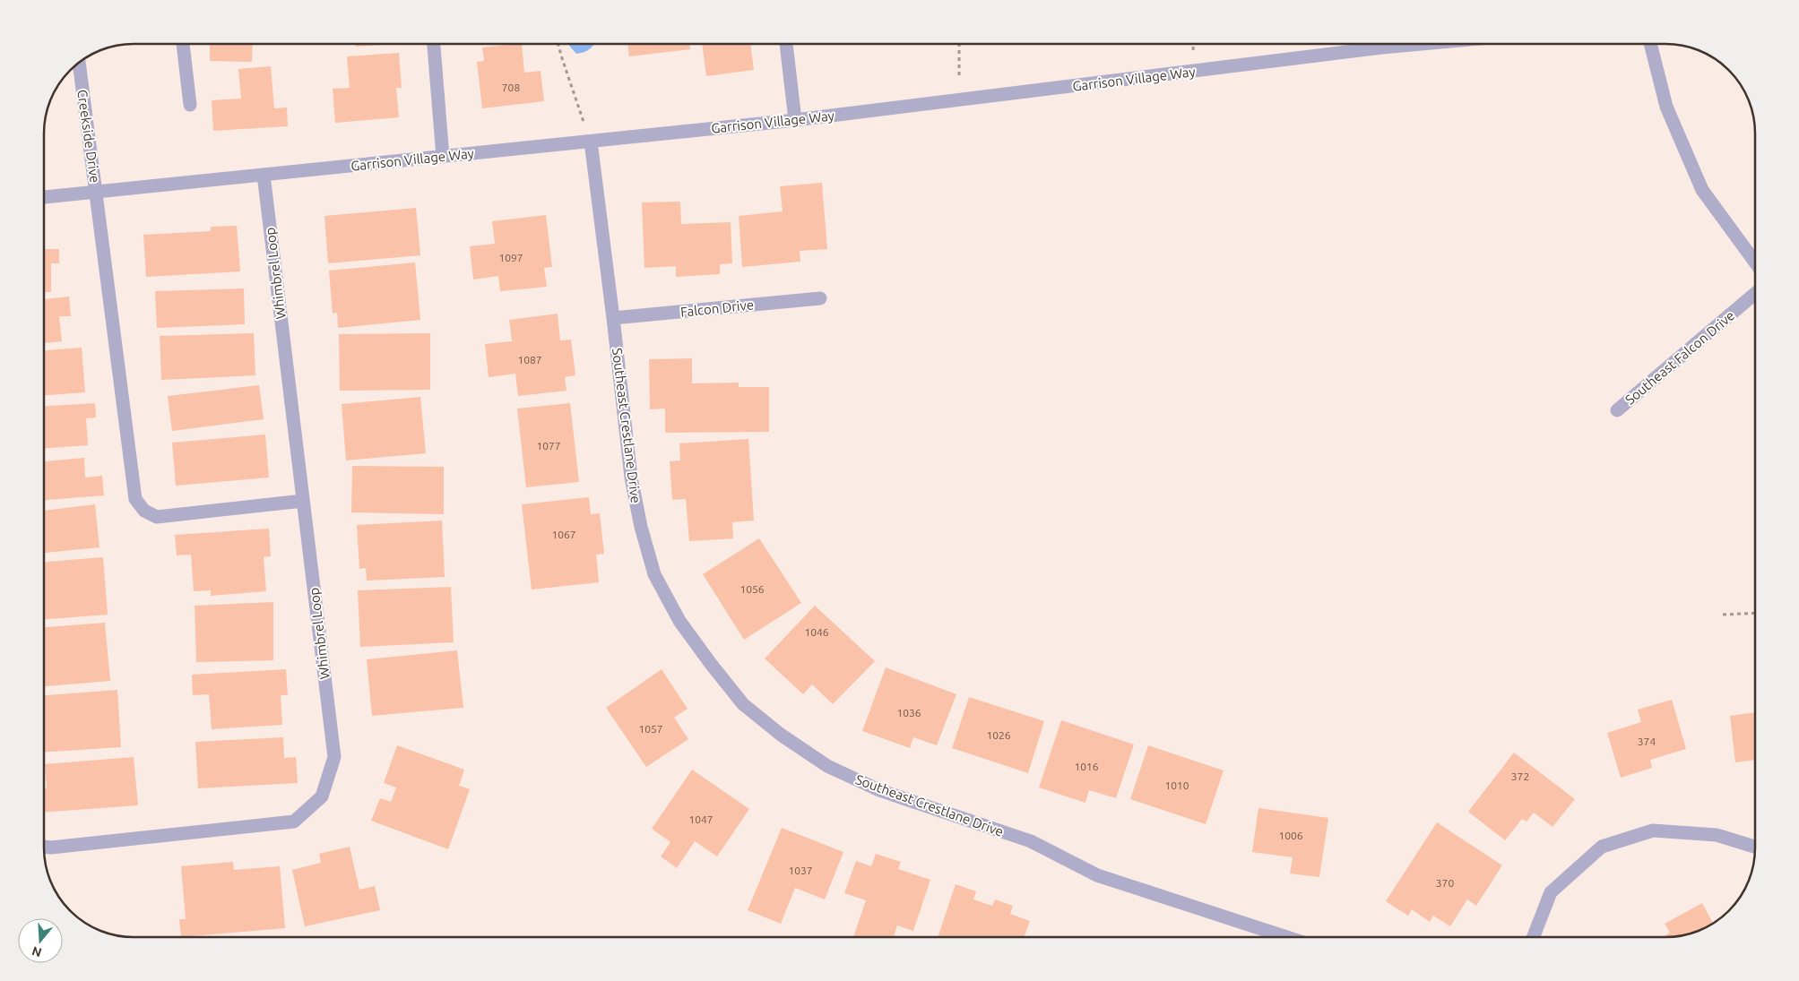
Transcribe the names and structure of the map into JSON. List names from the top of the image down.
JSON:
{
  "streets": {
    "street": [
      "Garrison Village Way",
      "Creekside Drive",
      "Whimbrel Loop",
      "Falcon Drive",
      "Southeast Falcon Drive",
      "Southeast Crestlane Drive"
    ]
  },
  "crossings": [
    ["Garrison Village Way", "Creekside Drive"],
    ["Garrison Village Way", "Whimbrel Loop"],
    ["Garrison Village Way", "Southeast Crestlane Drive"],
    ["Creekside Drive", "Whimbrel Loop"],
    ["Falcon Drive", "Southeast Crestlane Drive"]
  ],
  "house_numbers": [
    "708",
    "1097",
    "1087",
    "1077",
    "1067",
    "1056",
    "1046",
    "1036",
    "1057",
    "1026",
    "374",
    "1016",
    "372",
    "1010",
    "1047",
    "1006",
    "1037",
    "370"
  ],
  "north": "bottom"
}
